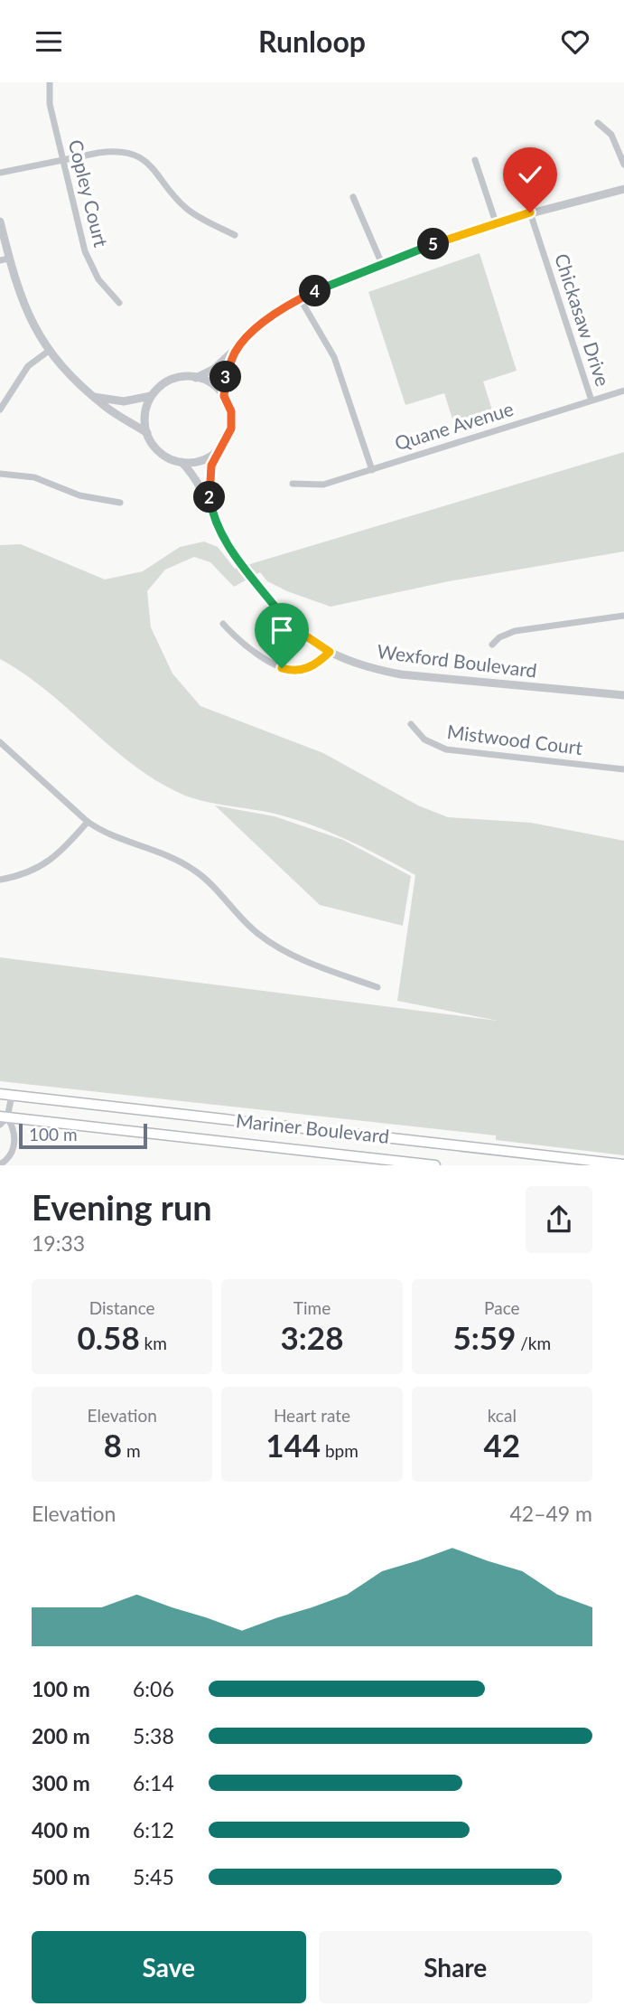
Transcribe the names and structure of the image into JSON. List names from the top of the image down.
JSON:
{
  "streets": {
    "main road": ["Mariner Boulevard"],
    "street": [
      "Copley Court",
      "Chickasaw Drive",
      "Quane Avenue",
      "Wexford Boulevard",
      "Mistwood Court"
    ]
  },
  "crossings": [
    ["Chickasaw Drive", "Quane Avenue"]
  ],
  "scale_bar": "100 m",
  "page": {
    "header": "Runloop",
    "pins": [
      "5",
      "4",
      "3",
      "2"
    ],
    "scale": "100 m",
    "heading": ["Evening run", "19:33"],
    "stats": [
      ["Distance", "0.58 km"],
      ["Time", "3:28"],
      ["Pace", "5:59 /km"],
      ["Elevation", "8 m"],
      ["Heart rate", "144 bpm"],
      ["kcal", "42"]
    ],
    "chart": ["Elevation", "42–49 m"],
    "list": [
      {
        "name": "100 m",
        "note": "6:06"
      },
      {
        "name": "200 m",
        "note": "5:38"
      },
      {
        "name": "300 m",
        "note": "6:14"
      },
      {
        "name": "400 m",
        "note": "6:12"
      },
      {
        "name": "500 m",
        "note": "5:45"
      }
    ],
    "buttons": ["Save", "Share"]
  }
}
